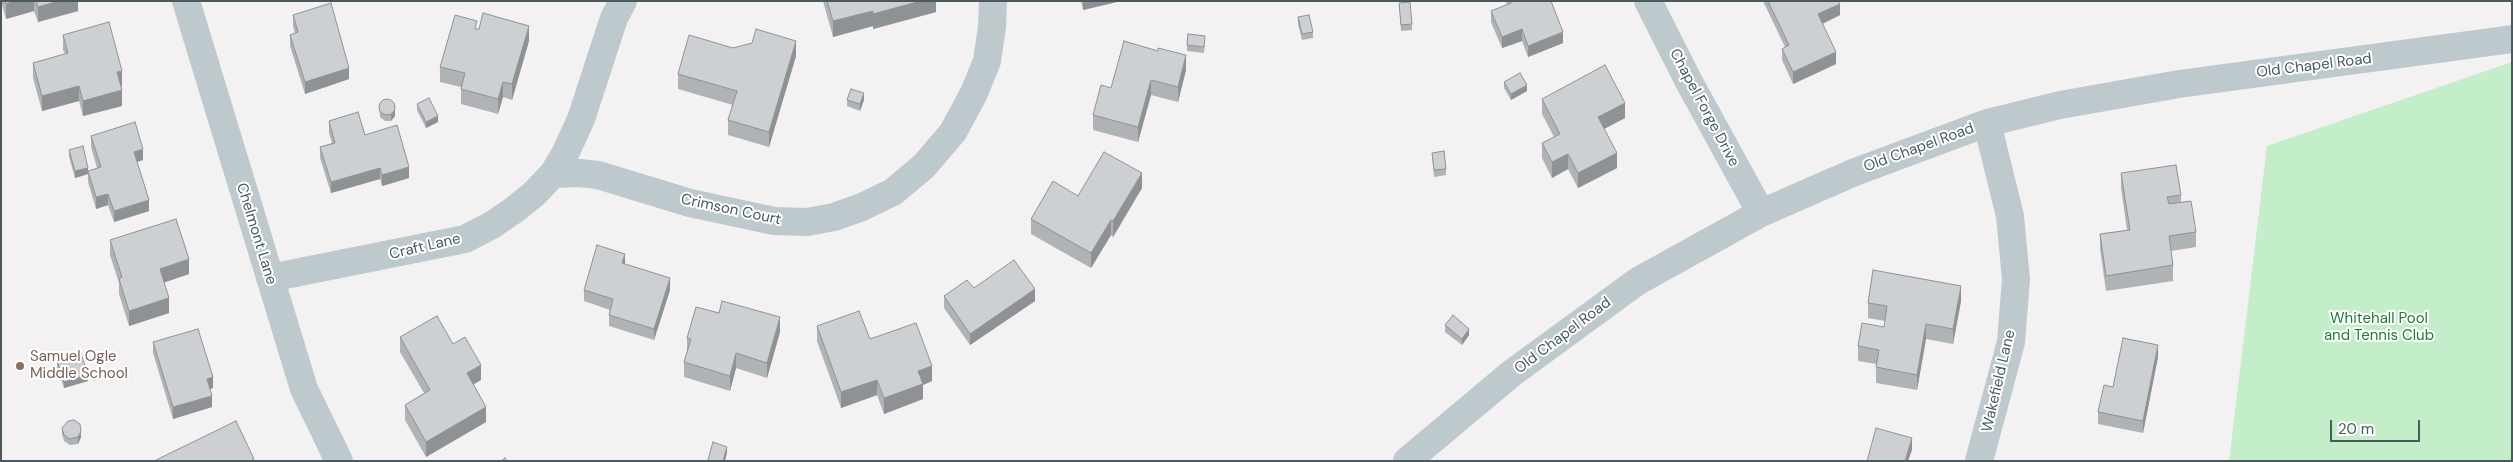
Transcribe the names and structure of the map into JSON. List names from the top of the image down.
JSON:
{
  "streets": {
    "street": [
      "Old Chapel Road",
      "Chapel Forge Drive",
      "Crimson Court",
      "Chelmont Lane",
      "Craft Lane",
      "Wakefield Lane"
    ]
  },
  "crossings": [
    ["Old Chapel Road", "Chapel Forge Drive"],
    ["Old Chapel Road", "Wakefield Lane"],
    ["Crimson Court", "Craft Lane"],
    ["Chelmont Lane", "Craft Lane"]
  ],
  "parks": ["Whitehall Pool and Tennis Club"],
  "places": ["Samuel Ogle Middle School"],
  "scale_bar": "20 m"
}
